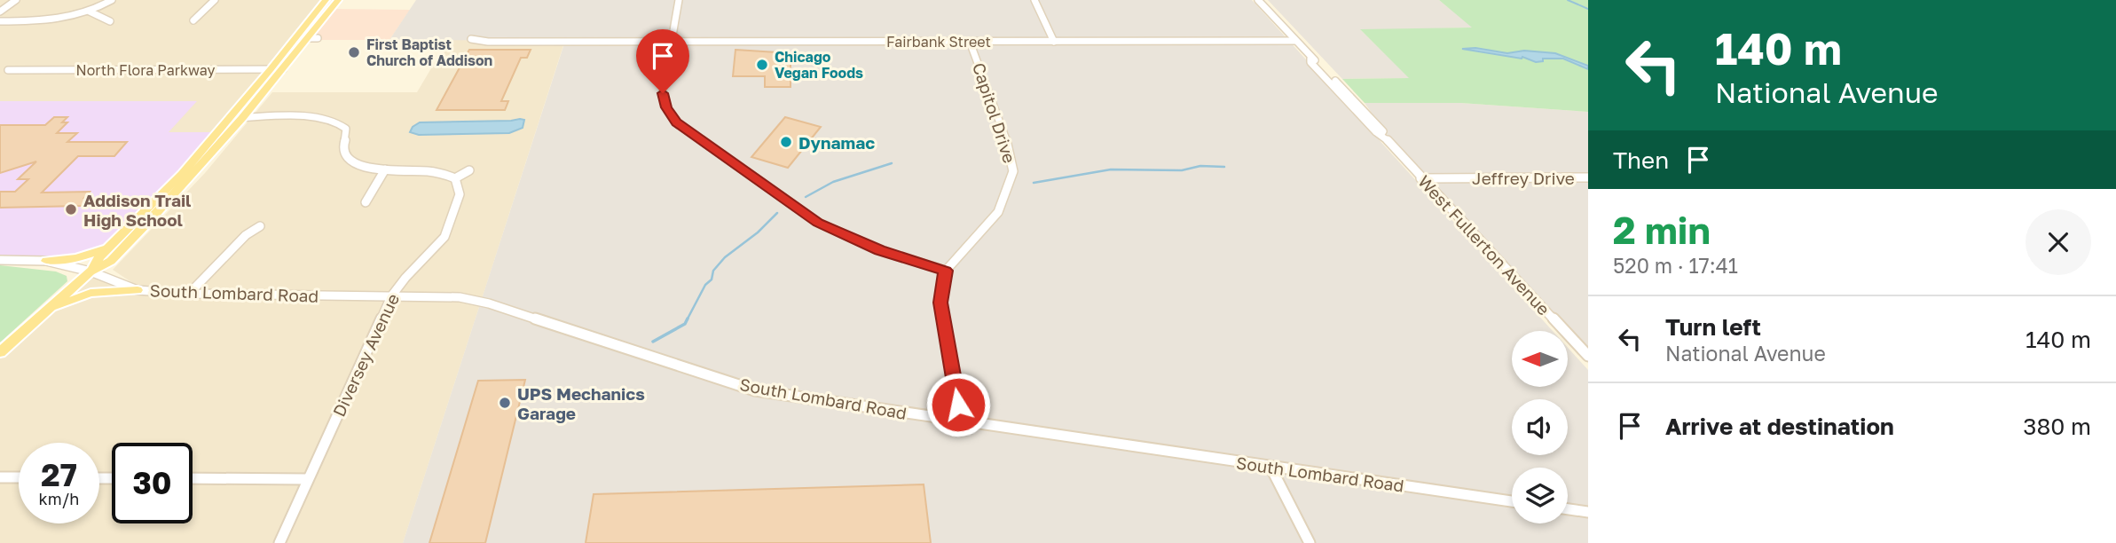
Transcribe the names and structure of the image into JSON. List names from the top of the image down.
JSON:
{
  "streets": {
    "street": [
      "Fairbank Street",
      "North Flora Parkway",
      "Capitol Drive",
      "Jeffrey Drive",
      "West Fullerton Avenue",
      "South Lombard Road",
      "Diversey Avenue"
    ]
  },
  "crossings": [
    ["Fairbank Street", "Capitol Drive"],
    ["Fairbank Street", "West Fullerton Avenue"],
    ["Jeffrey Drive", "West Fullerton Avenue"],
    ["South Lombard Road", "Diversey Avenue"]
  ],
  "places": [
    "First Baptist Church of Addison",
    "Chicago Vegan Foods",
    "Dynamac",
    "Addison Trail High School",
    "UPS Mechanics Garage"
  ],
  "north": "left",
  "page": {
    "turn": ["140 m", "National Avenue"],
    "then": "Then",
    "heading": ["2 min", "520 m · 17:41"],
    "list": [
      {
        "name": "Turn left",
        "note": "National Avenue",
        "value": "140 m"
      },
      {
        "name": "Arrive at destination",
        "value": "380 m"
      }
    ],
    "speed": "27 km/h",
    "limit": "30"
  }
}
